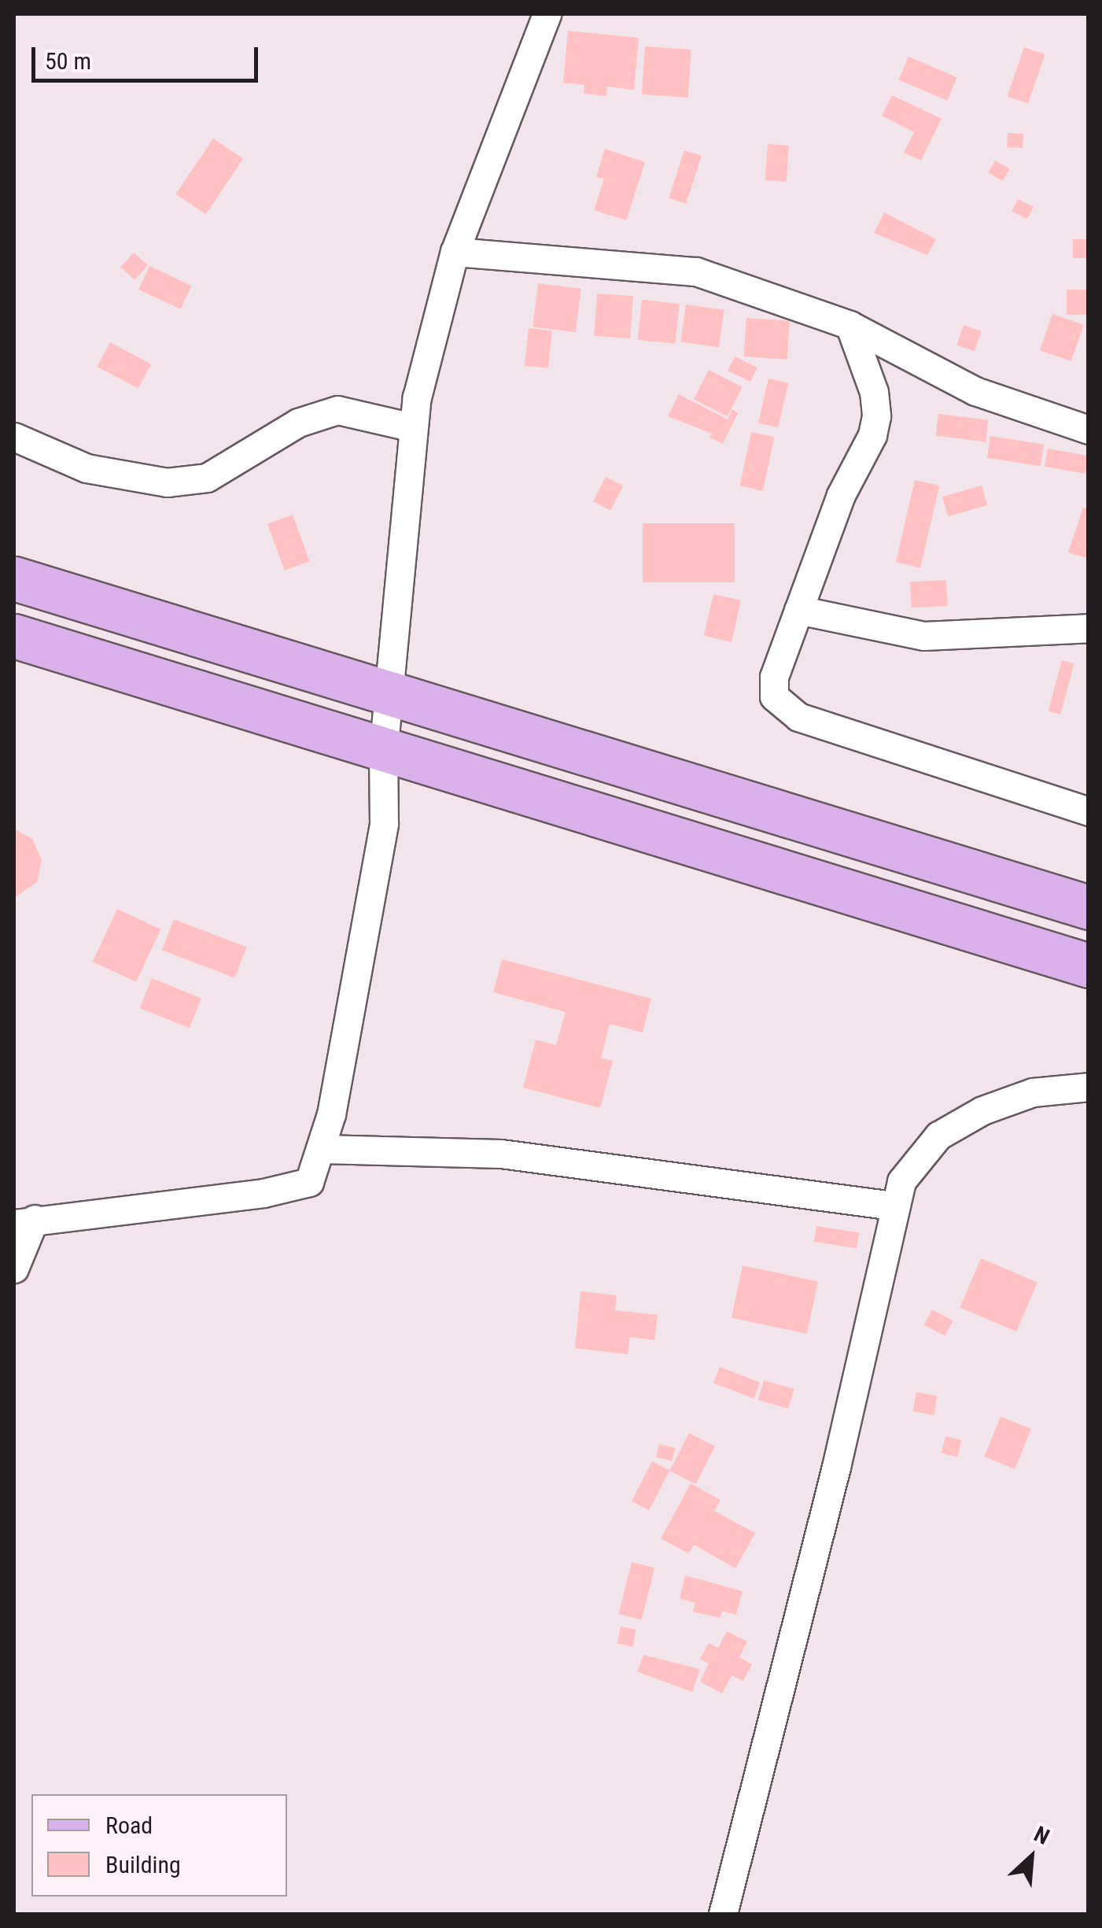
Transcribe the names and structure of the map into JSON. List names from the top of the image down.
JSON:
{
  "legend": ["Road", "Building"],
  "scale_bar": "50 m",
  "north": "top right"
}
